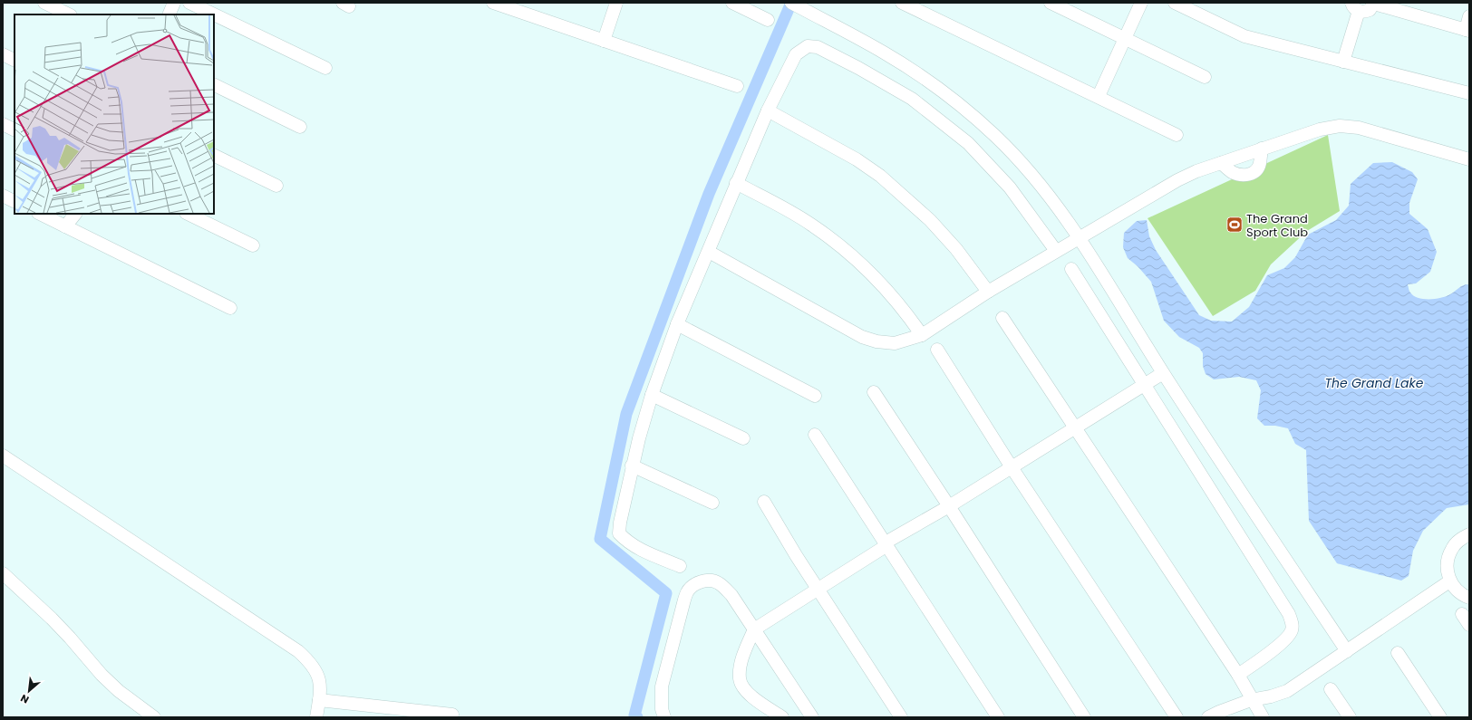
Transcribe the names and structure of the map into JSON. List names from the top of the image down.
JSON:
{
  "water": ["The Grand Lake"],
  "places": {
    "sports": ["The Grand Sport Club"]
  },
  "north": "bottom left"
}
